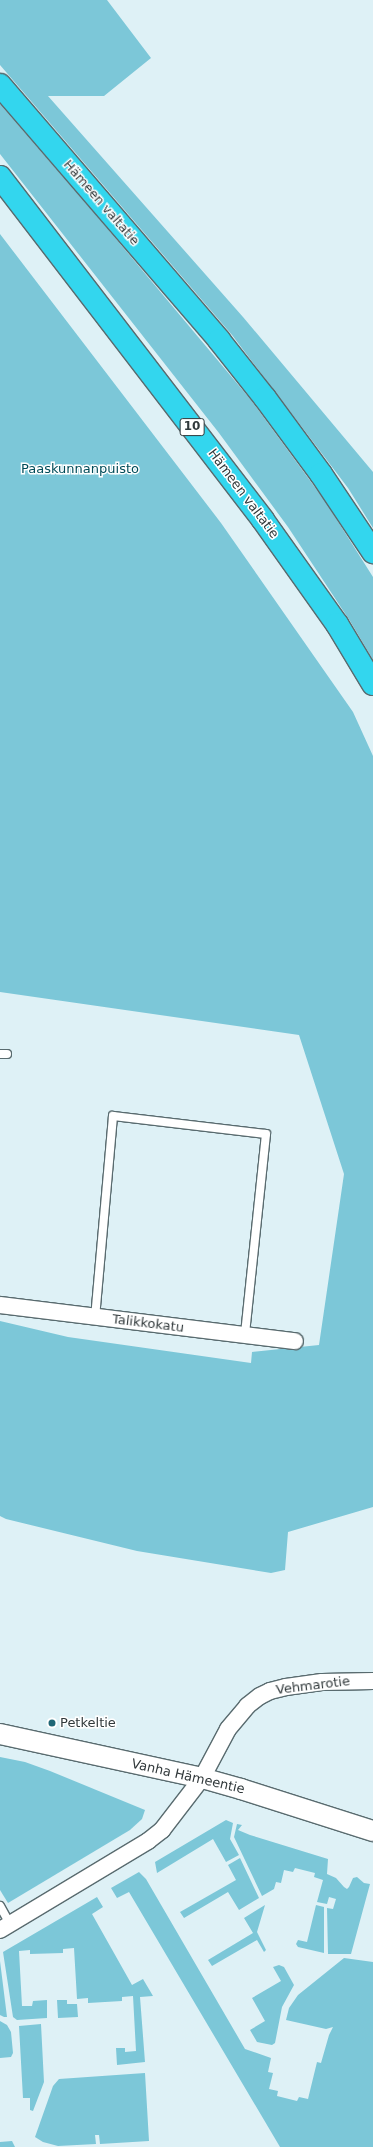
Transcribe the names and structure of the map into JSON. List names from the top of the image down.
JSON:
{
  "streets": {
    "highway": ["Hämeen valtatie", "10"],
    "street": ["Talikkokatu", "Vehmarotie", "Vanha Hämeentie"]
  },
  "crossings": [
    ["Vehmarotie", "Vanha Hämeentie"]
  ],
  "parks": ["Paaskunnanpuisto"],
  "places": ["Petkeltie"]
}
